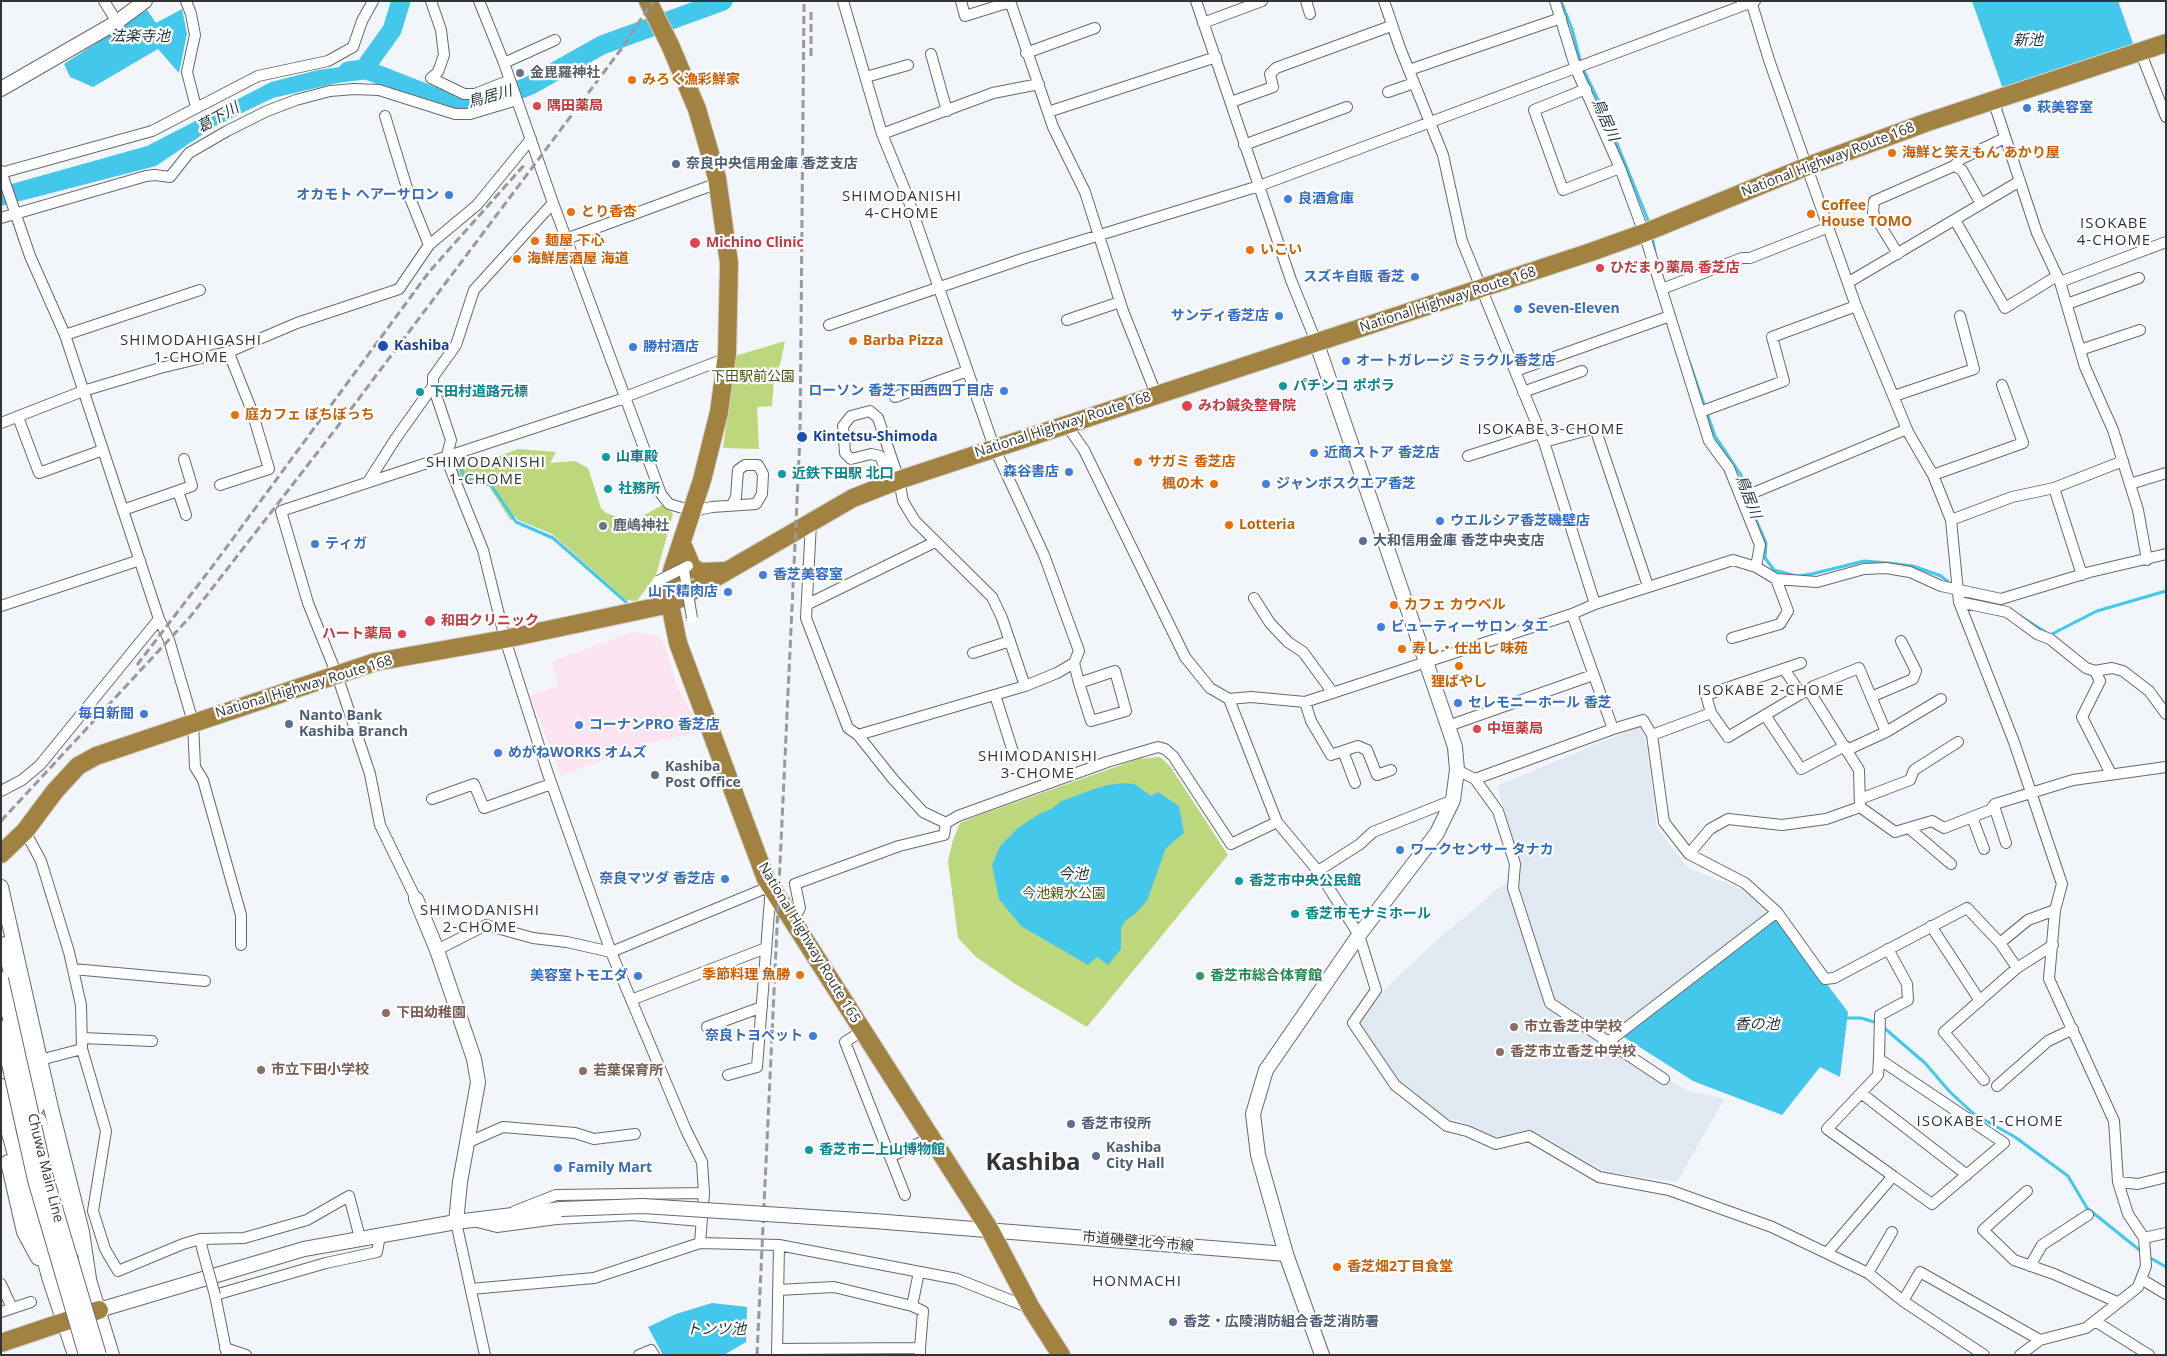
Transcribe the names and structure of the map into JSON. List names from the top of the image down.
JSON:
{
  "streets": {
    "highway": ["National Highway Route 168", "National Highway Route 165"],
    "street": ["Chuwa Main Line", "市道磯壁北今市線"]
  },
  "crossings": [
    ["National Highway Route 168", "National Highway Route 165"],
    ["National Highway Route 165", "市道磯壁北今市線"]
  ],
  "districts": [
    "SHIMODANISHI 4-CHOME",
    "ISOKABE 4-CHOME",
    "SHIMODAHIGASHI 1-CHOME",
    "ISOKABE 3-CHOME",
    "SHIMODANISHI 1-CHOME",
    "ISOKABE 2-CHOME",
    "SHIMODANISHI 3-CHOME",
    "SHIMODANISHI 2-CHOME",
    "ISOKABE 1-CHOME",
    "Kashiba",
    "HONMACHI"
  ],
  "water": [
    "法楽寺池",
    "新池",
    "鳥居川",
    "葛下川",
    "今池",
    "香の池",
    "トンツ池"
  ],
  "parks": ["下田駅前公園", "今池親水公園"],
  "places": [
    "金毘羅神社",
    "みろく漁彩鮮家",
    "隅田薬局",
    "萩美容室",
    "海鮮と笑えもん あかり屋",
    "奈良中央信用金庫 香芝支店",
    "オカモト ヘアーサロン",
    "良酒倉庫",
    "とり香杏",
    "Coffee House TOMO",
    "麺屋 下心",
    "Michino Clinic",
    "いこい",
    "海鮮居酒屋 海道",
    "ひだまり薬局 香芝店",
    "スズキ自販 香芝",
    "Seven-Eleven",
    "サンディ香芝店",
    "Barba Pizza",
    "Kashiba",
    "勝村酒店",
    "オートガレージ ミラクル香芝店",
    "パチンコ ポポラ",
    "ローソン 香芝下田西四丁目店",
    "下田村道路元標",
    "みわ鍼灸整骨院",
    "庭カフェ ぼちぼっち",
    "Kintetsu-Shimoda",
    "近商ストア 香芝店",
    "山車殿",
    "サガミ 香芝店",
    "森谷書店",
    "近鉄下田駅 北口",
    "楓の木",
    "ジャンボスクエア香芝",
    "社務所",
    "ウエルシア香芝磯壁店",
    "Lotteria",
    "鹿嶋神社",
    "大和信用金庫 香芝中央支店",
    "ティガ",
    "香芝美容室",
    "山下精肉店",
    "カフェ カウベル",
    "和田クリニック",
    "ビューティーサロン タエ",
    "ハート薬局",
    "寿し・仕出し 味苑",
    "狸ばやし",
    "セレモニーホール 香芝",
    "毎日新聞",
    "Nanto Bank Kashiba Branch",
    "コーナンPRO 香芝店",
    "中垣薬局",
    "めがねWORKS オムズ",
    "Kashiba Post Office",
    "ワークセンサー タナカ",
    "奈良マツダ 香芝店",
    "香芝市中央公民館",
    "香芝市モナミホール",
    "季節料理 魚勝",
    "美容室トモエダ",
    "香芝市総合体育館",
    "下田幼稚園",
    "市立香芝中学校",
    "奈良トヨペット",
    "香芝市立香芝中学校",
    "市立下田小学校",
    "若葉保育所",
    "香芝市役所",
    "香芝市二上山博物館",
    "Kashiba City Hall",
    "Family Mart",
    "香芝畑2丁目食堂",
    "香芝・広陵消防組合香芝消防署"
  ]
}
